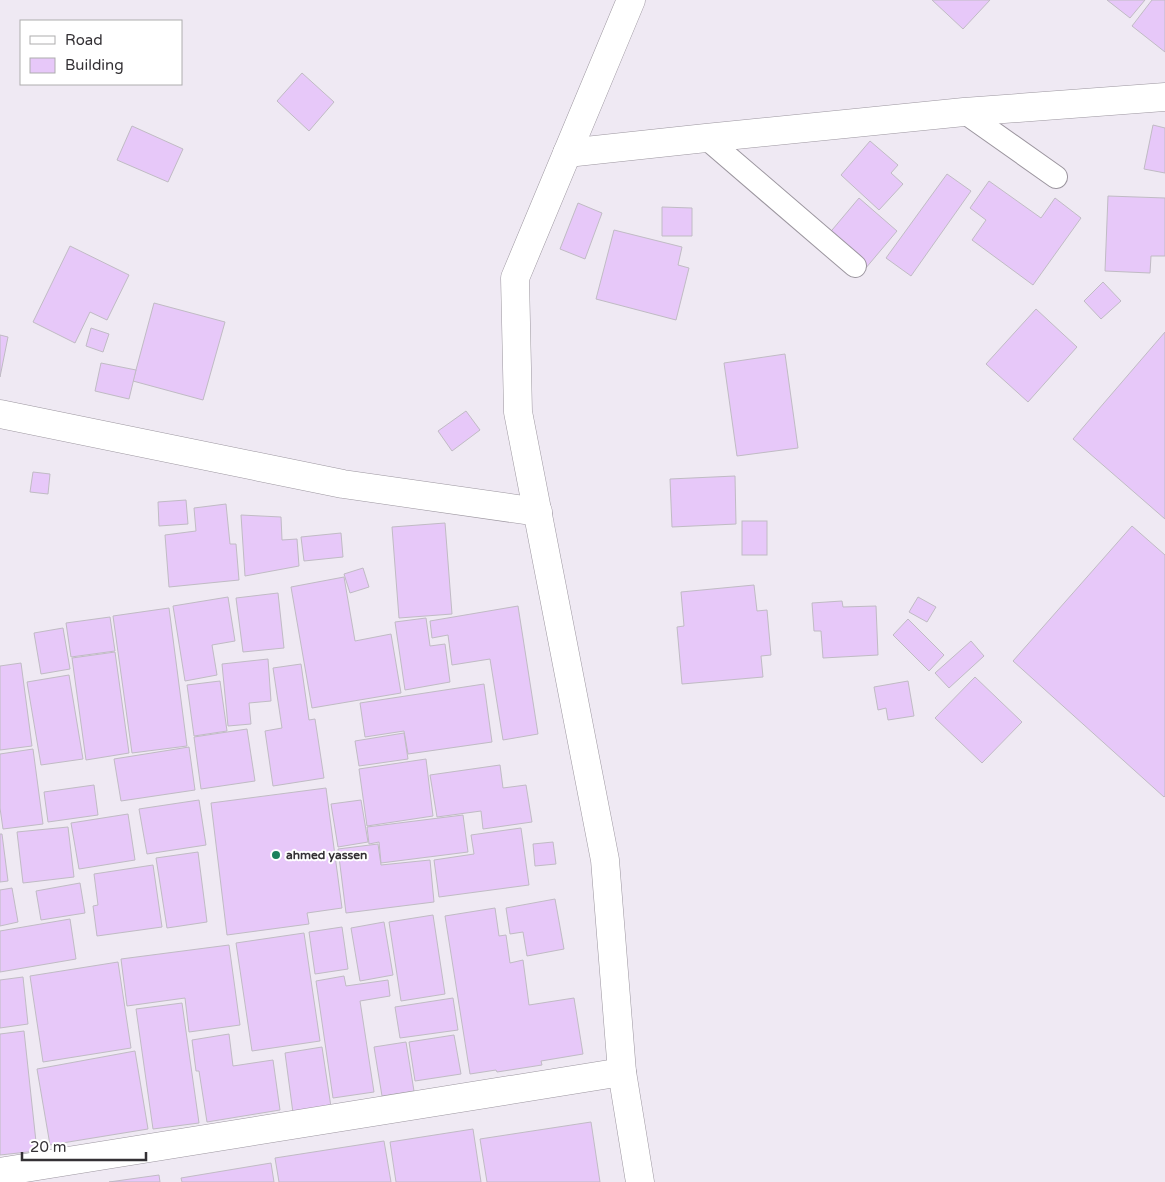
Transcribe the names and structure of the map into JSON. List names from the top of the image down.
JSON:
{
  "places": ["ahmed yassen"],
  "legend": ["Road", "Building"],
  "scale_bar": "20 m"
}
